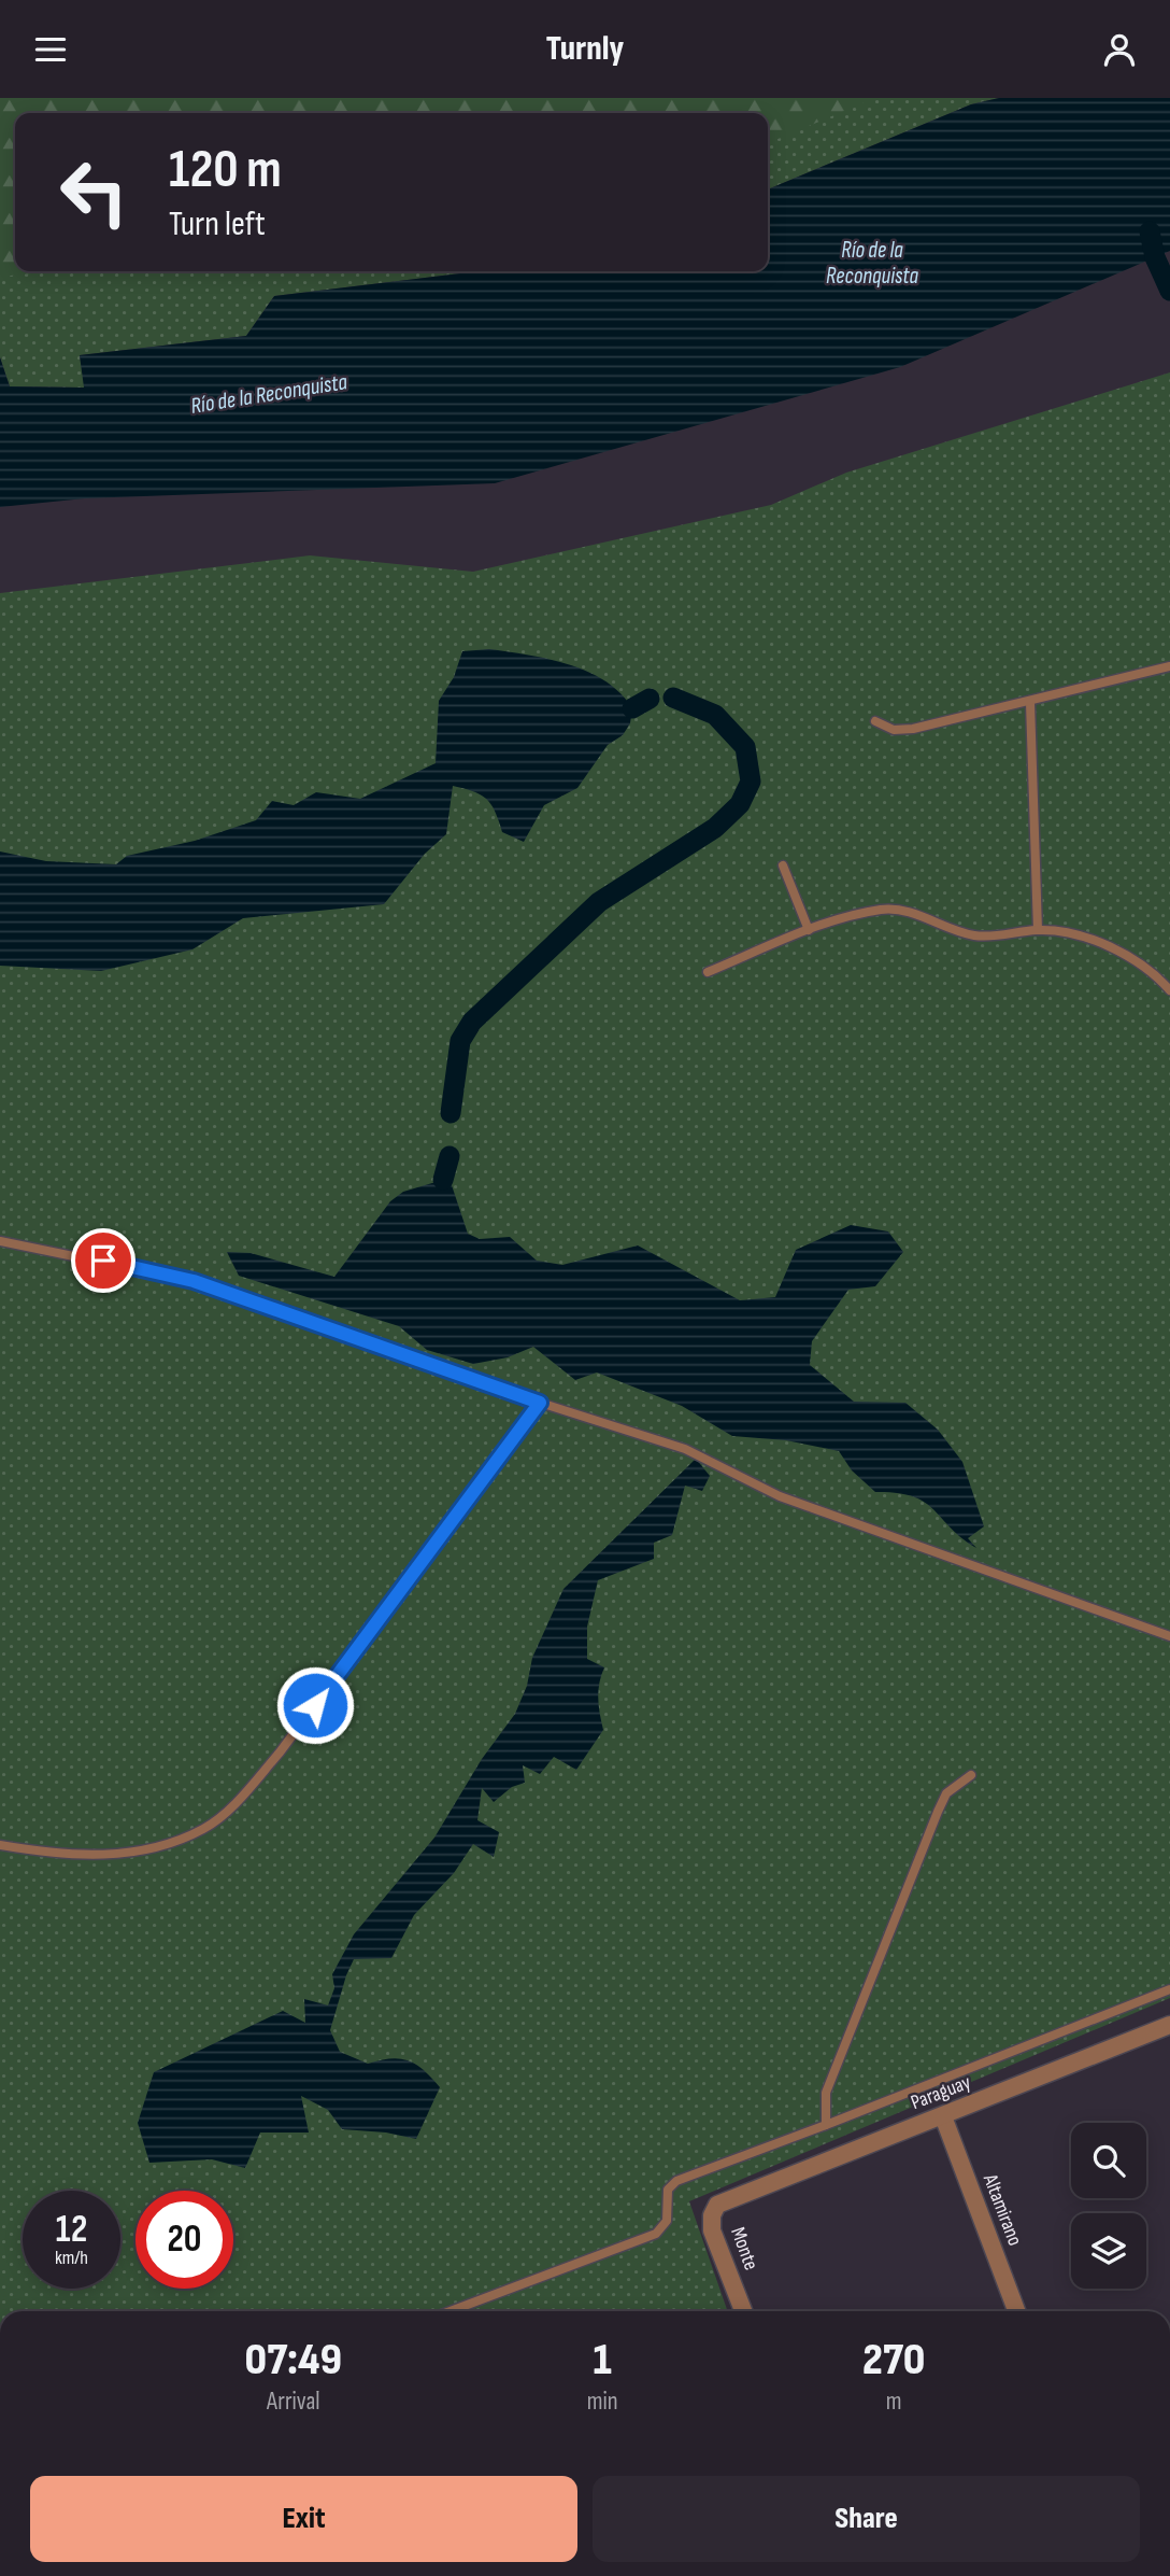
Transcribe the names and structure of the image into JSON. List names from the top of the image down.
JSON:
{
  "streets": {
    "street": ["Paraguay", "Altamirano", "Monte"]
  },
  "crossings": [
    ["Paraguay", "Altamirano"],
    ["Paraguay", "Monte"]
  ],
  "water": ["Río de la Reconquista"],
  "page": {
    "header": "Turnly",
    "turn": ["120 m", "Turn left"],
    "speed": "12 km/h",
    "limit": "20",
    "eta": [
      "07:49",
      "Arrival",
      "1",
      "min",
      "270",
      "m"
    ],
    "buttons": ["Exit", "Share"]
  }
}
